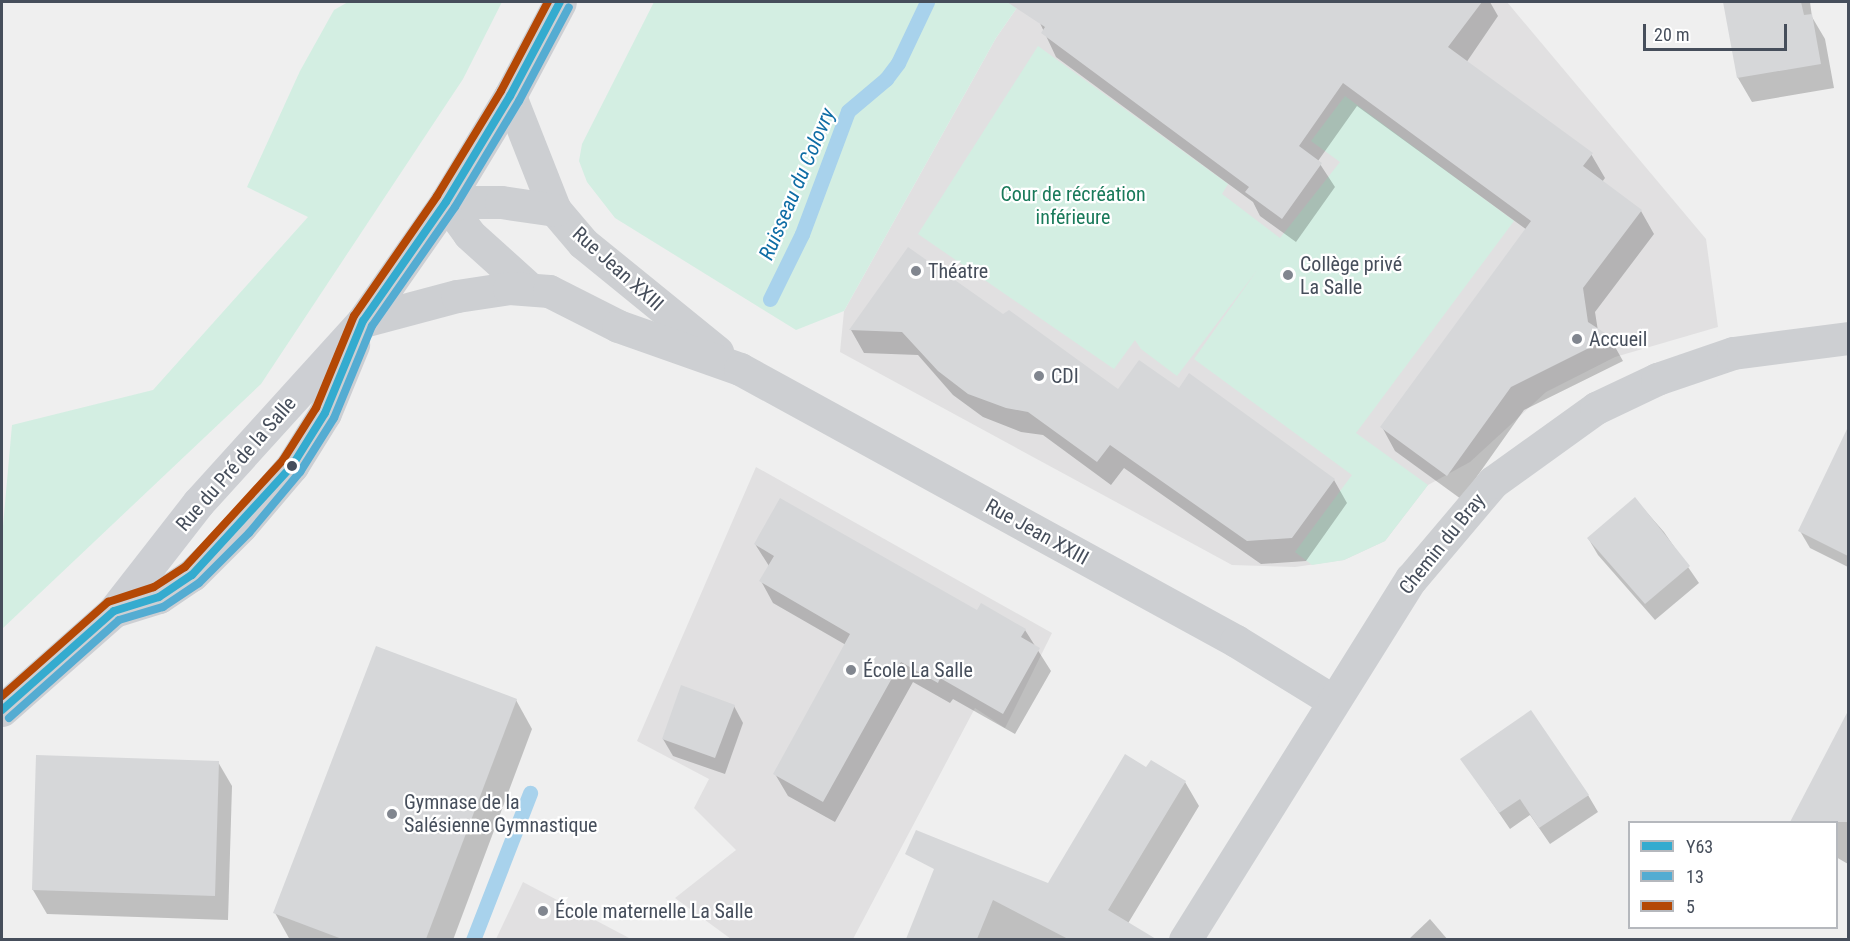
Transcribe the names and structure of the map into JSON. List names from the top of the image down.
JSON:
{
  "streets": {
    "main road": ["Rue du Pré de la Salle"],
    "street": ["Rue Jean XXIII", "Chemin du Bray"]
  },
  "crossings": [
    ["Rue Jean XXIII", "Rue du Pré de la Salle"],
    ["Rue Jean XXIII", "Chemin du Bray"]
  ],
  "water": ["Ruisseau du Colovry"],
  "parks": ["Cour de récréation inférieure"],
  "places": [
    "Théatre",
    "Collège privé La Salle",
    "Accueil",
    "CDI",
    "École La Salle",
    "Gymnase de la Salésienne Gymnastique",
    "École maternelle La Salle"
  ],
  "lines": ["transit line Y63", "transit line 5", "transit line 13"],
  "legend": ["Y63", "13", "5"],
  "scale_bar": "20 m"
}
